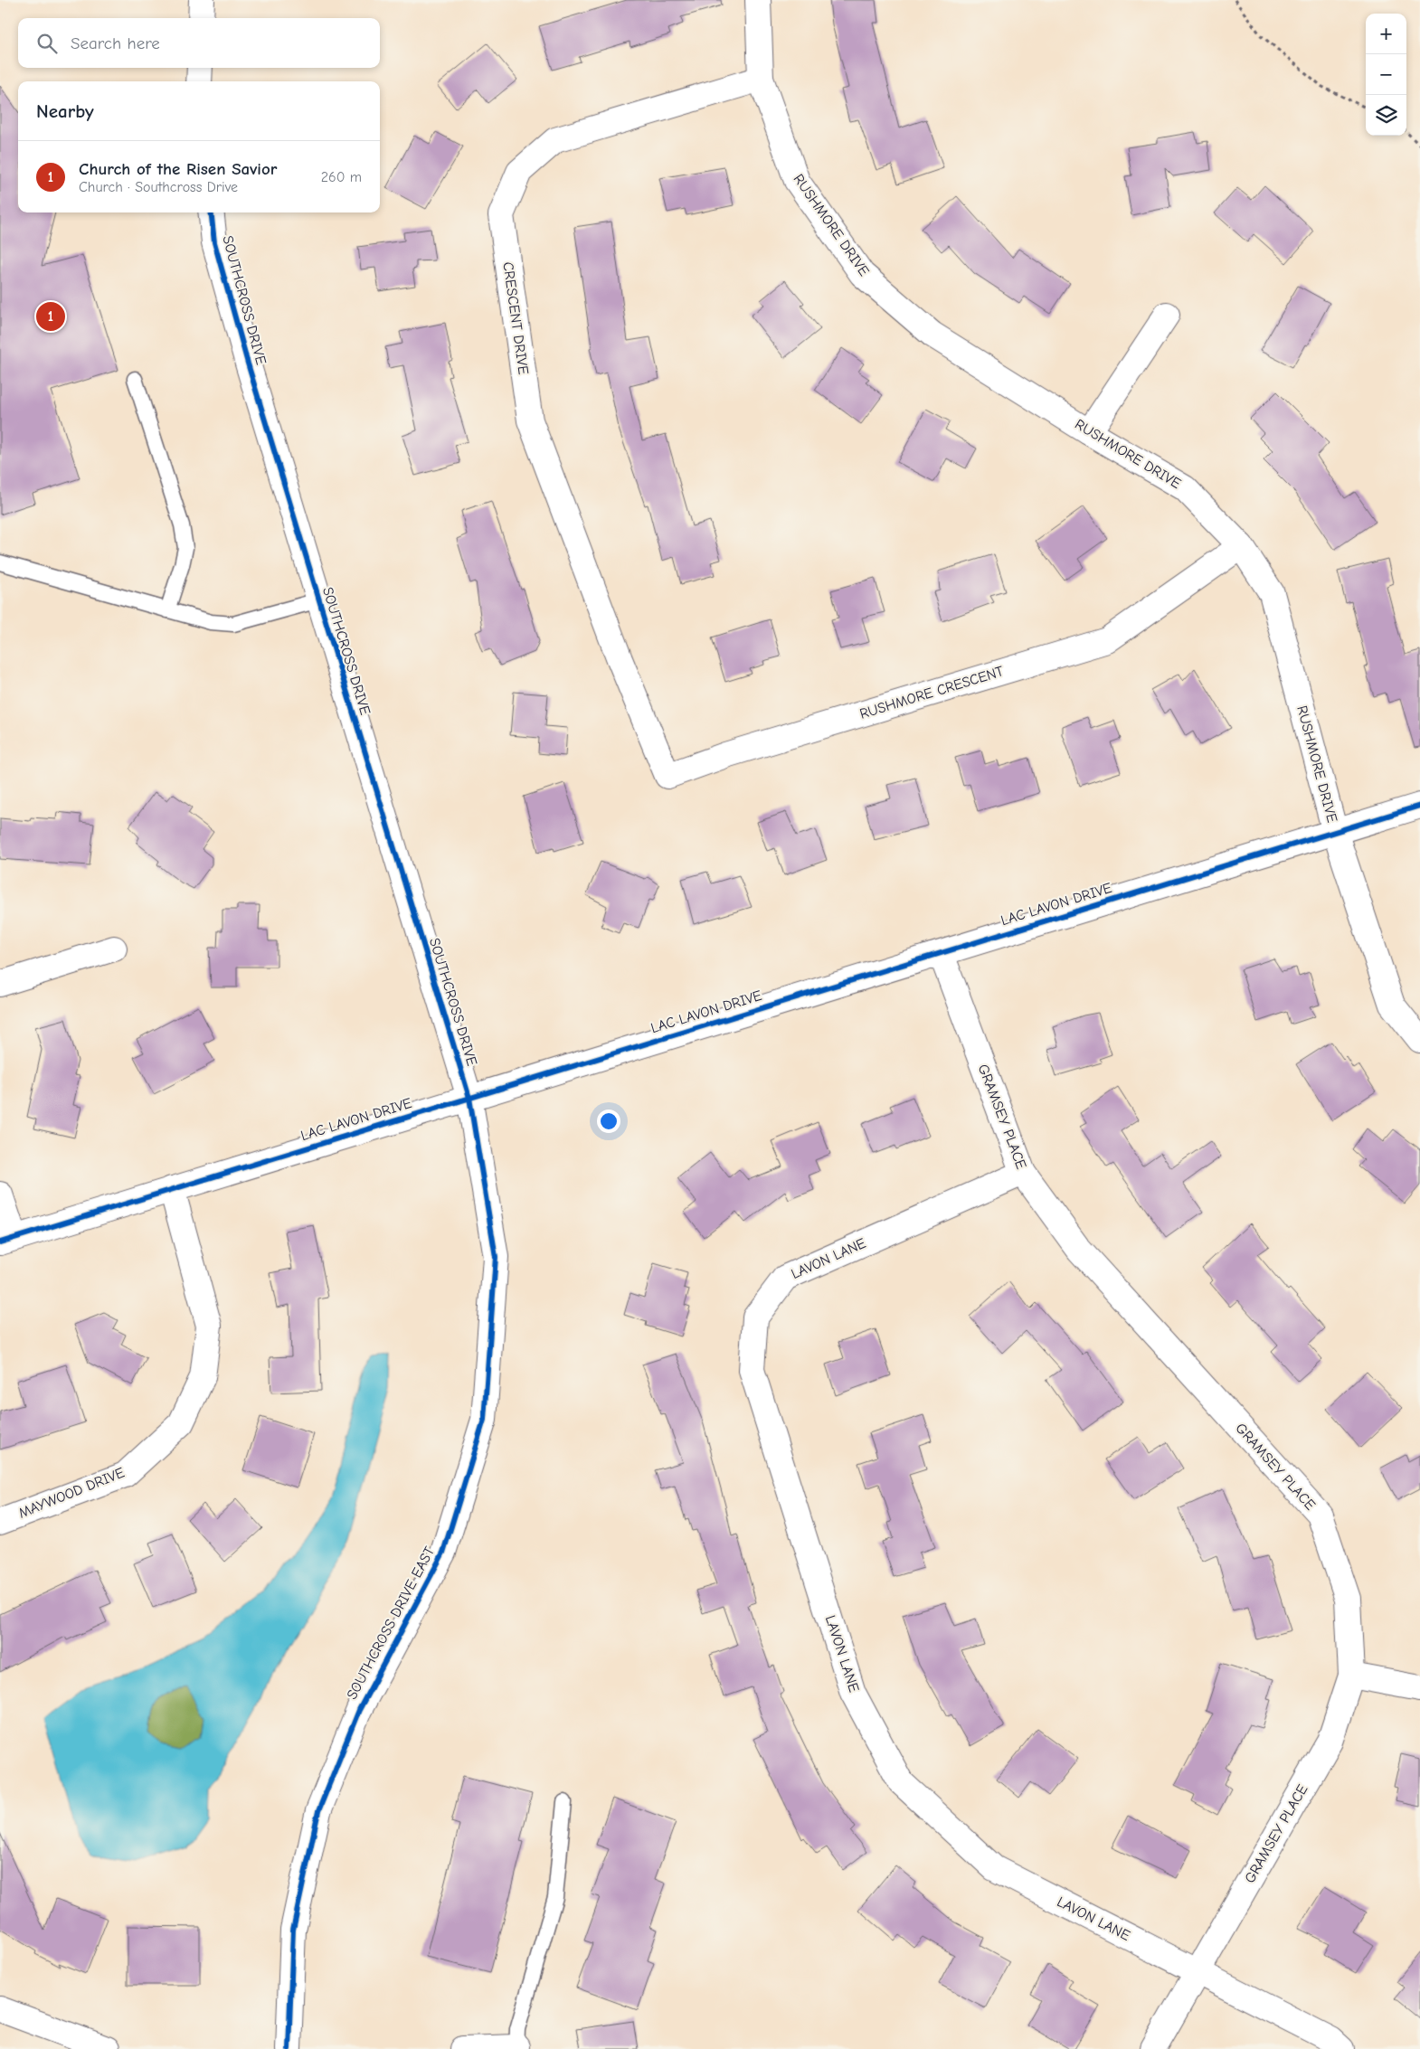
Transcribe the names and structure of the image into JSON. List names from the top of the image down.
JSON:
{
  "streets": {
    "street": [
      "RUSHMORE DRIVE",
      "SOUTHCROSS DRIVE",
      "CRESCENT DRIVE",
      "RUSHMORE CRESCENT",
      "LAC LAVON DRIVE",
      "GRAMSEY PLACE",
      "LAVON LANE",
      "MAYWOOD DRIVE",
      "SOUTHCROSS DRIVE EAST"
    ]
  },
  "crossings": [
    ["RUSHMORE DRIVE", "CRESCENT DRIVE"],
    ["RUSHMORE DRIVE", "RUSHMORE CRESCENT"],
    ["RUSHMORE DRIVE", "LAC LAVON DRIVE"],
    ["SOUTHCROSS DRIVE", "LAC LAVON DRIVE"],
    ["SOUTHCROSS DRIVE", "SOUTHCROSS DRIVE EAST"],
    ["CRESCENT DRIVE", "RUSHMORE CRESCENT"],
    ["LAC LAVON DRIVE", "GRAMSEY PLACE"],
    ["LAC LAVON DRIVE", "MAYWOOD DRIVE"],
    ["LAC LAVON DRIVE", "SOUTHCROSS DRIVE EAST"],
    ["GRAMSEY PLACE", "LAVON LANE"]
  ],
  "page": {
    "map_buttons": ["+", "−"],
    "search": "Search here",
    "heading": "Nearby",
    "list": [
      {
        "mark": "1",
        "name": "Church of the Risen Savior",
        "note": "Church · Southcross Drive",
        "value": "260 m"
      }
    ],
    "pins": "1"
  }
}
